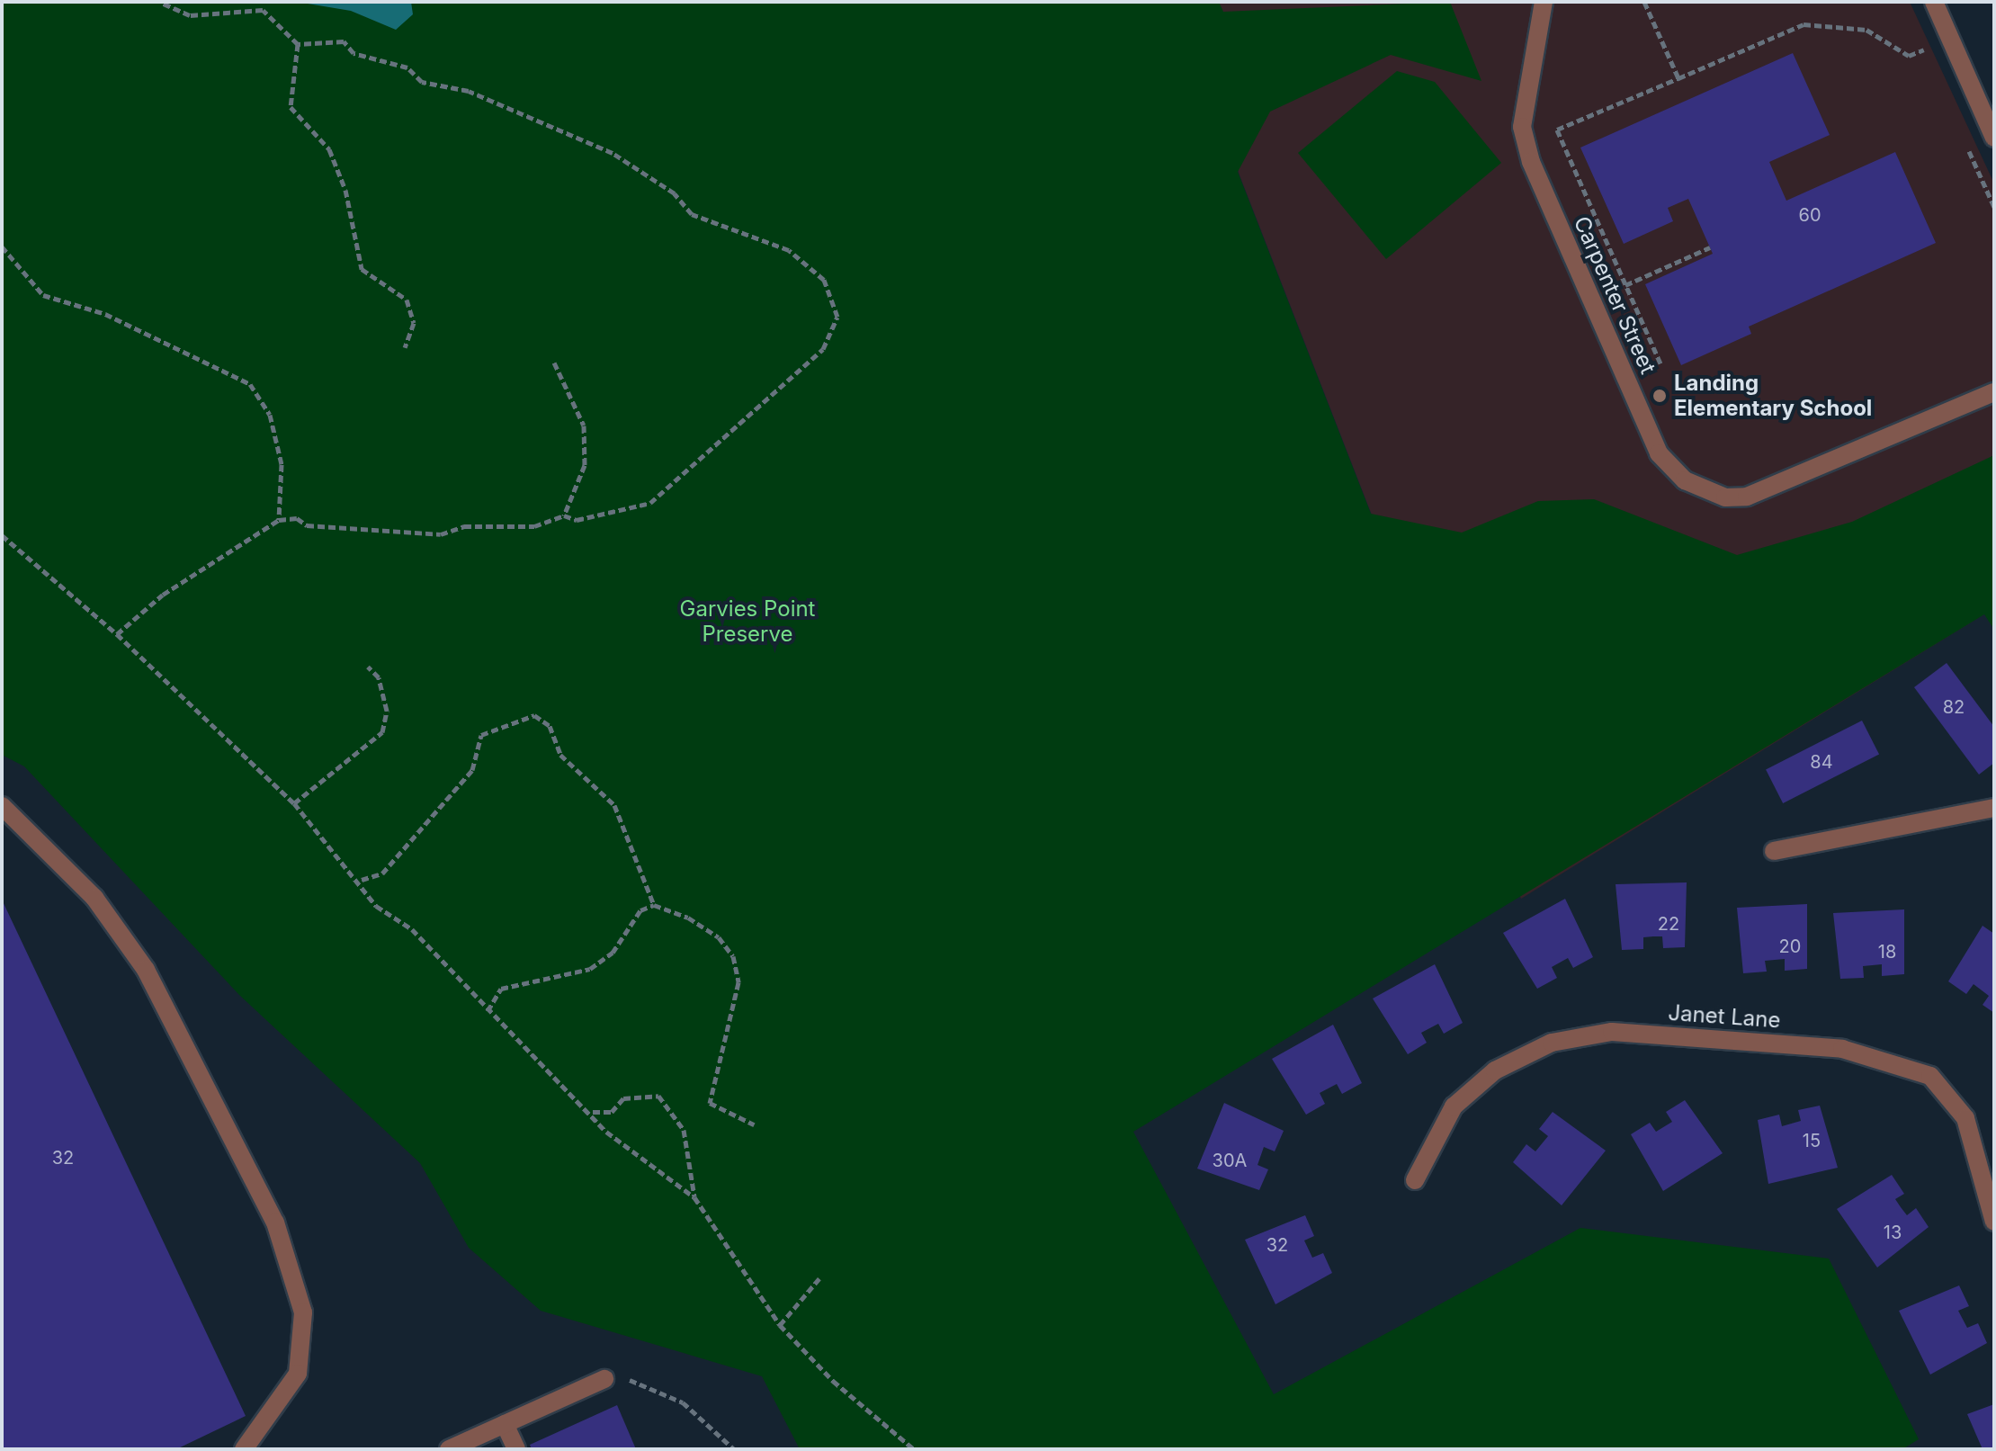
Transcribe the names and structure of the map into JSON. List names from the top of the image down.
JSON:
{
  "streets": {
    "street": ["Carpenter Street", "Janet Lane"]
  },
  "parks": ["Garvies Point Preserve"],
  "places": ["Landing Elementary School"],
  "house_numbers": [
    "60",
    "82",
    "84",
    "22",
    "20",
    "18",
    "15",
    "32",
    "30A",
    "13",
    "32"
  ]
}
